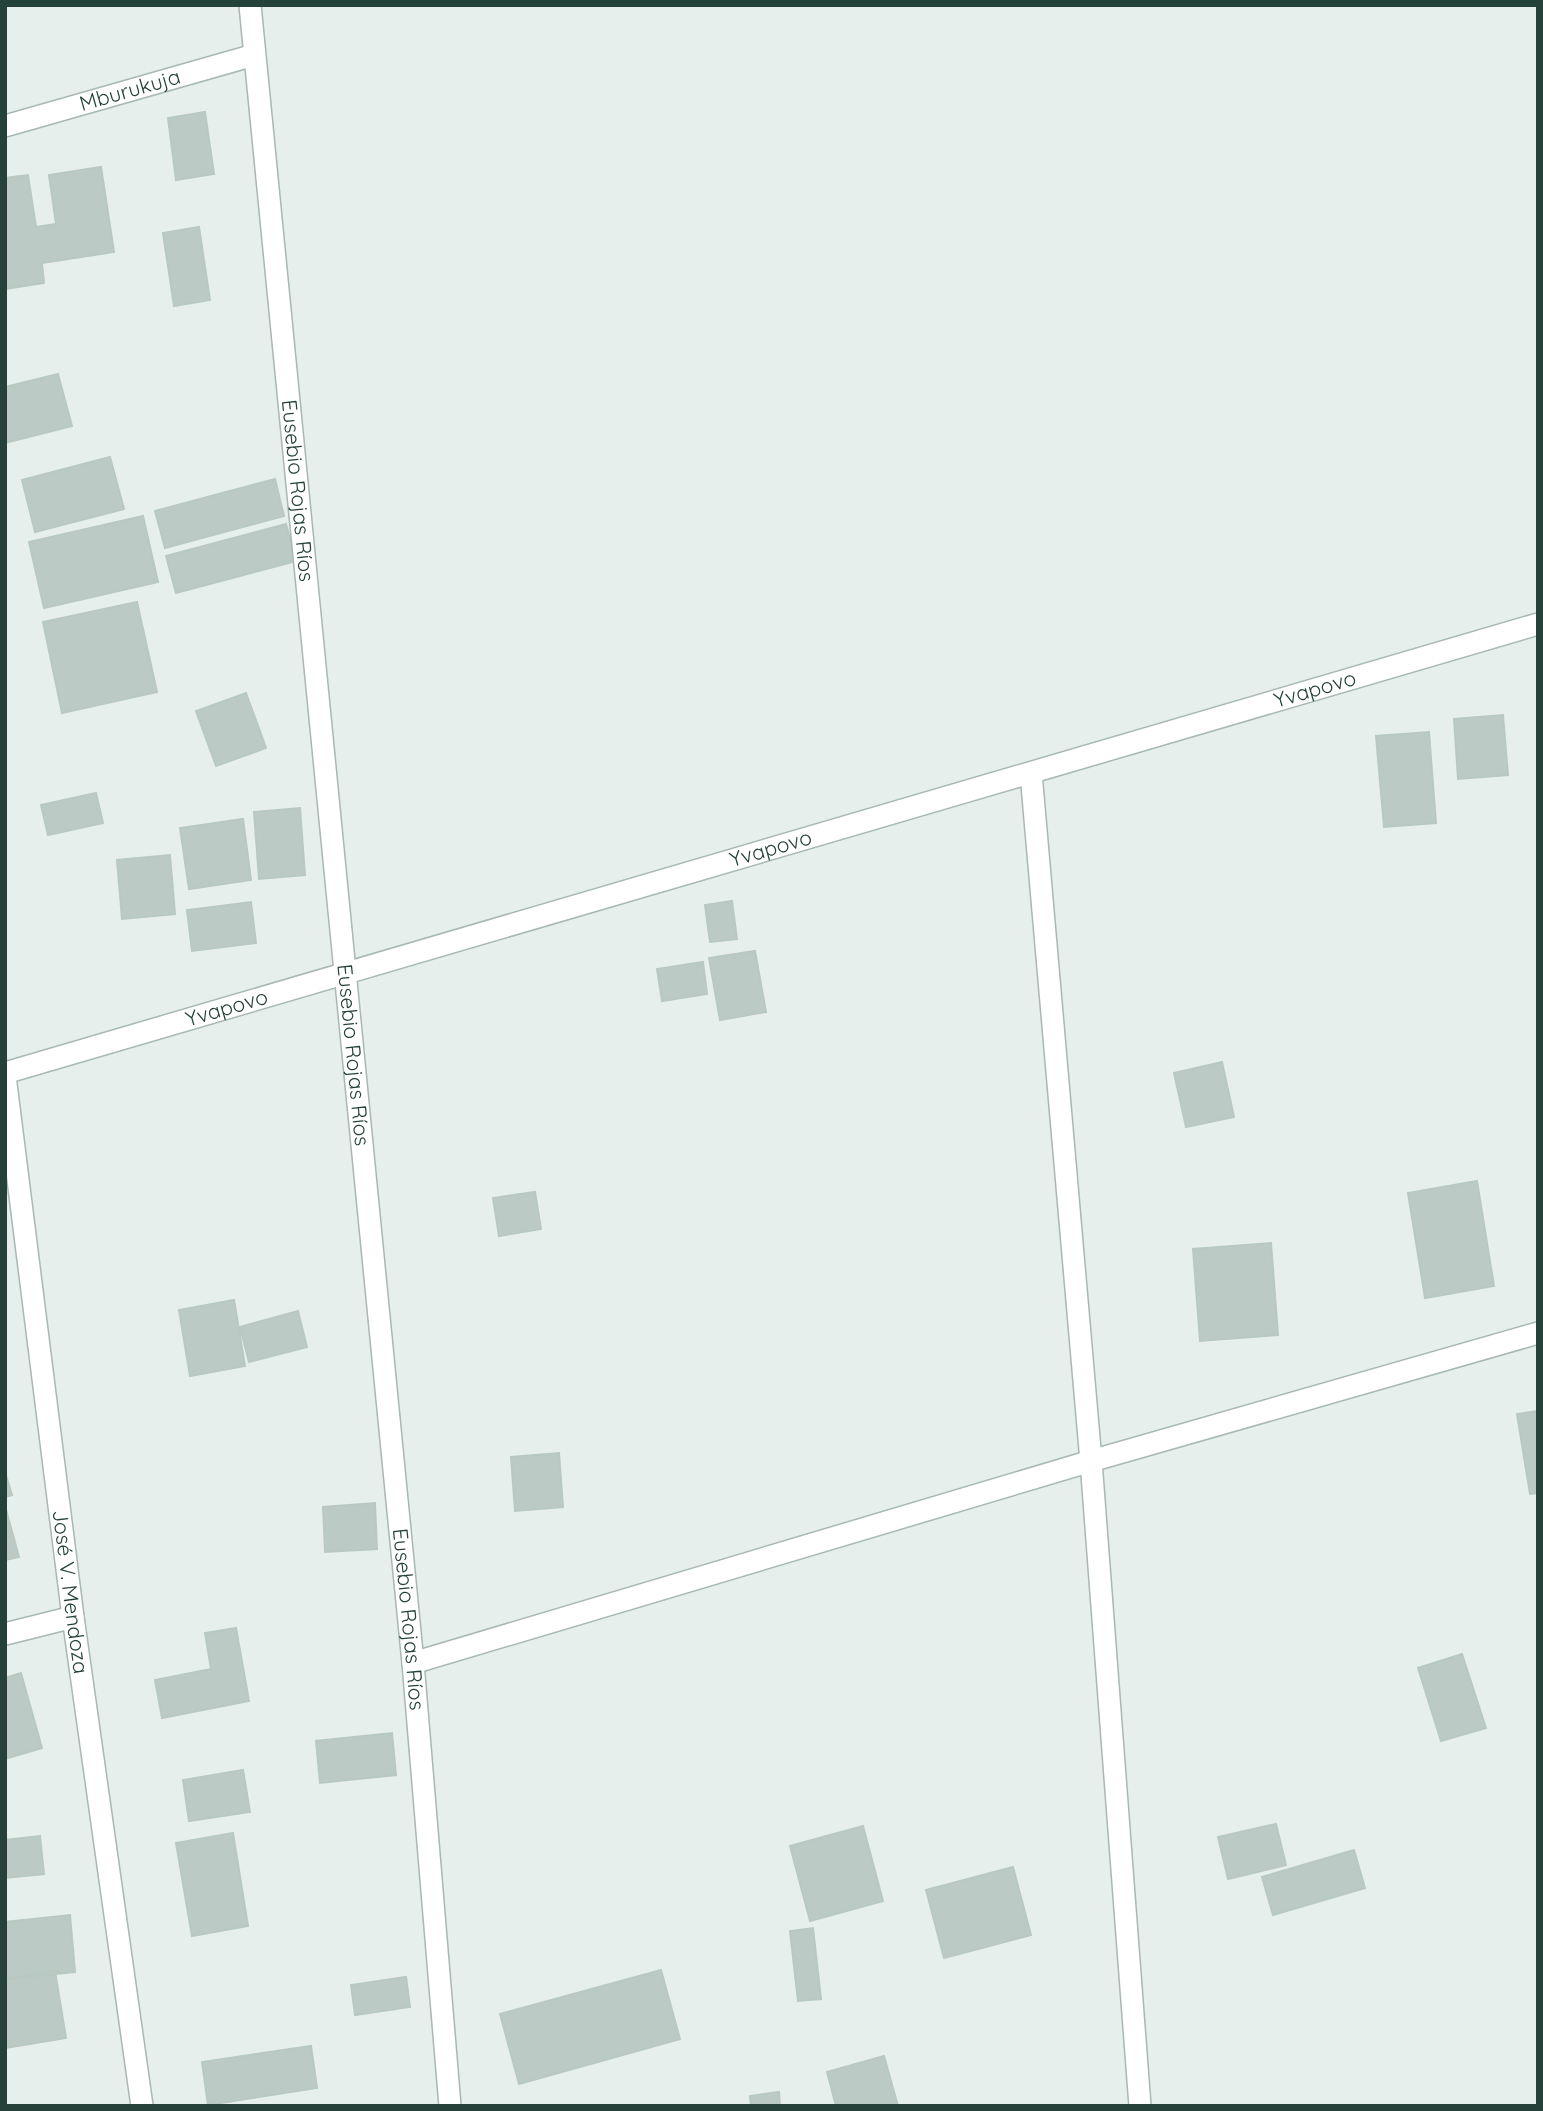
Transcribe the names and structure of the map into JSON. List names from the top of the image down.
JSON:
{
  "streets": {
    "street": [
      "Mburukuja",
      "Eusebio Rojas Ríos",
      "Yvapovo",
      "José V. Mendoza"
    ]
  },
  "crossings": [
    ["Mburukuja", "Eusebio Rojas Ríos"],
    ["Eusebio Rojas Ríos", "Yvapovo"],
    ["Yvapovo", "José V. Mendoza"]
  ]
}
